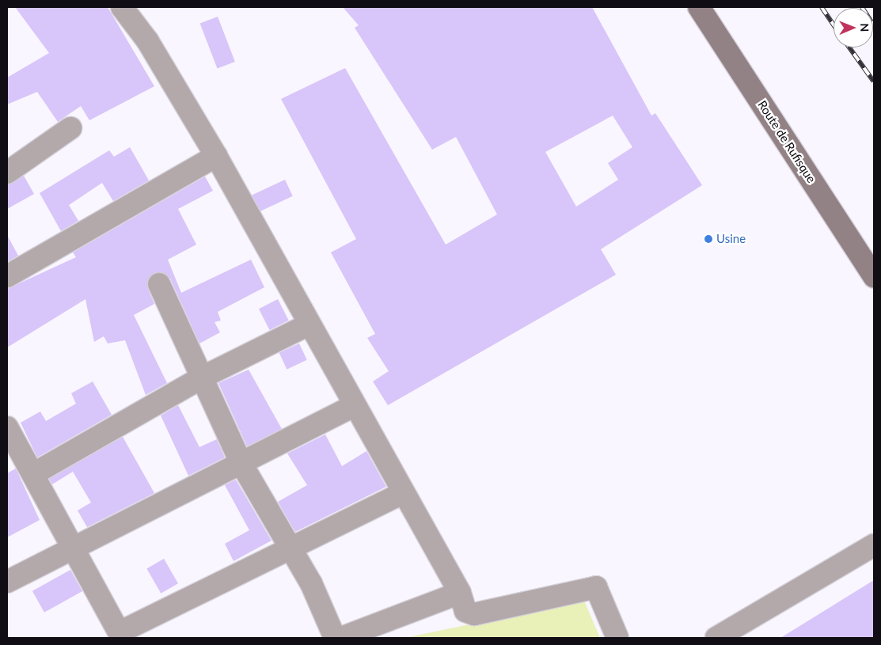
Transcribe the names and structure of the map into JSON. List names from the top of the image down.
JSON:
{
  "streets": {
    "main road": ["Route de Rufisque"]
  },
  "places": ["Usine"],
  "north": "right"
}
